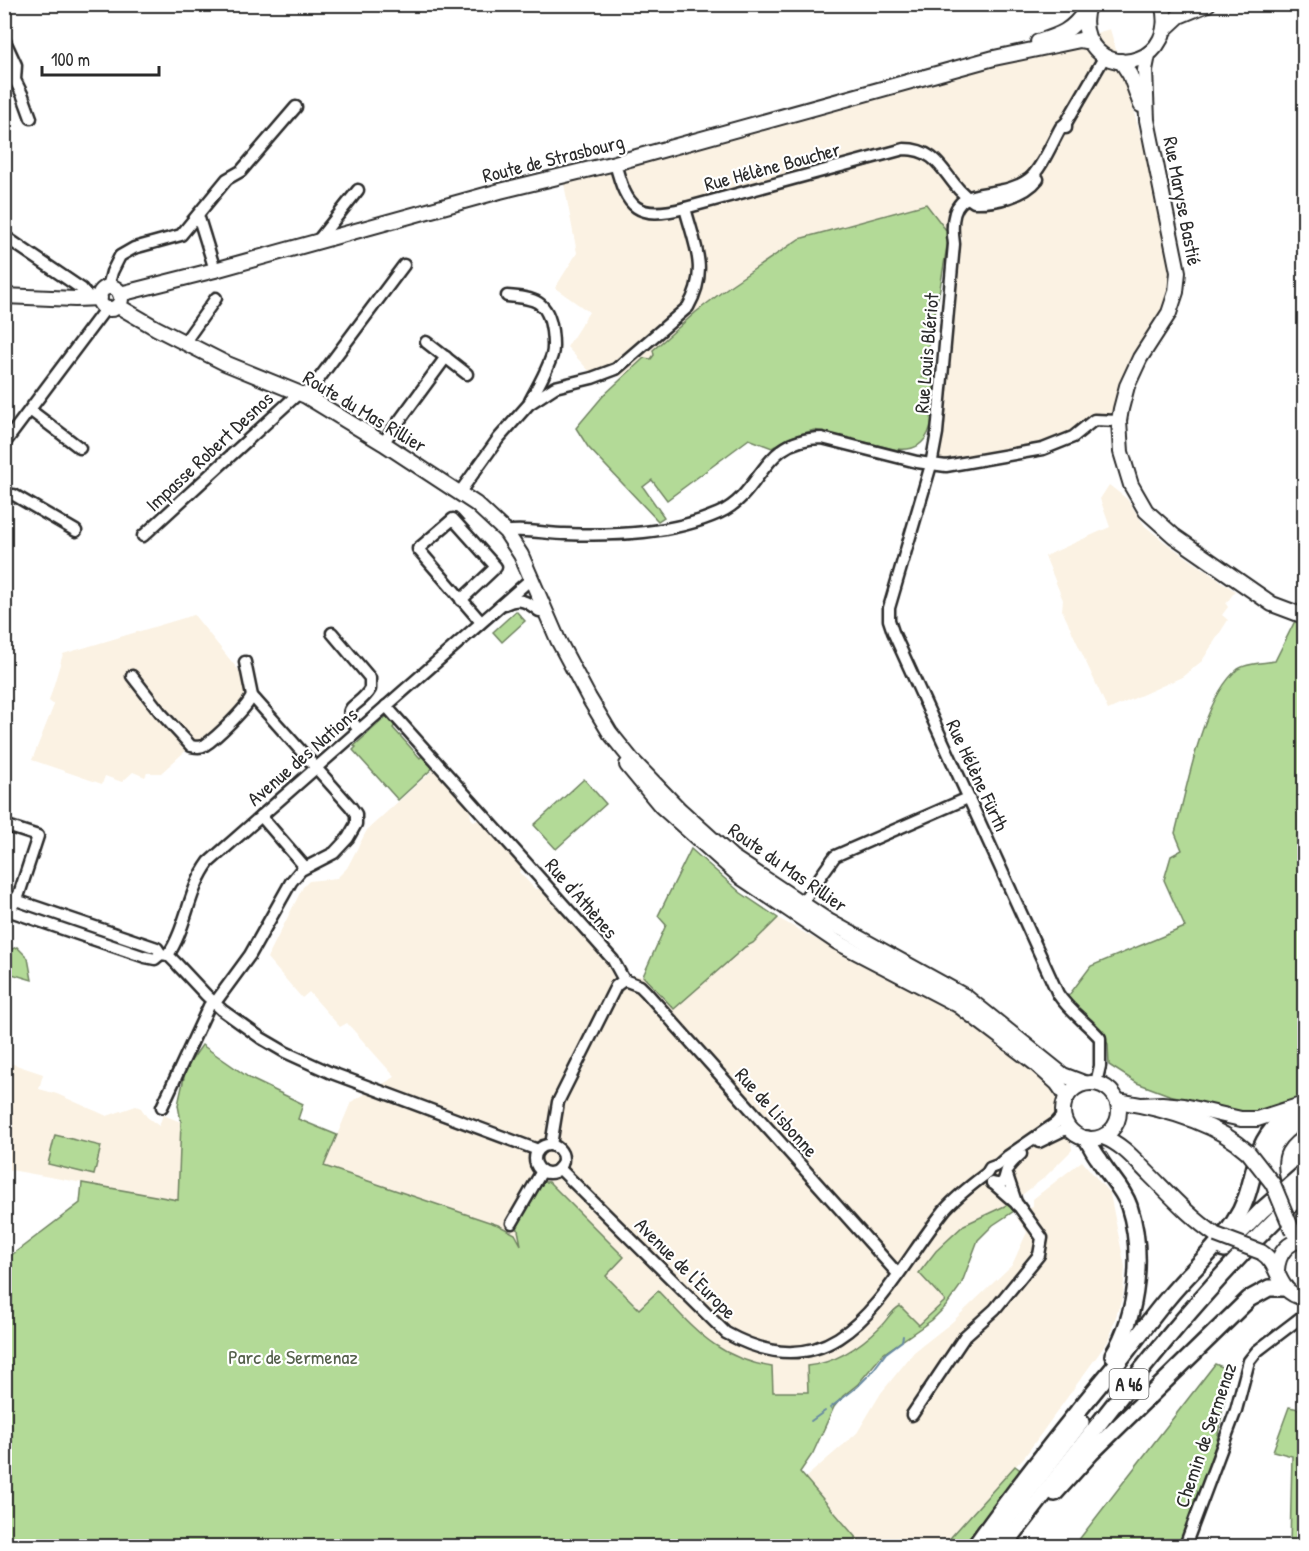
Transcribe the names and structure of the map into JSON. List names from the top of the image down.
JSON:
{
  "streets": {
    "highway": ["A 46"],
    "main road": ["Route de Strasbourg", "Rue Maryse Bastié", "Route du Mas Rillier"],
    "street": [
      "Rue Hélène Boucher",
      "Rue Louis Blériot",
      "Impasse Robert Desnos",
      "Avenue des Nations",
      "Rue Hélène Fürth",
      "Rue d'Athènes",
      "Rue de Lisbonne",
      "Avenue de l'Europe",
      "Chemin de Sermenaz"
    ]
  },
  "crossings": [
    ["Route de Strasbourg", "Rue Hélène Boucher"],
    ["Route de Strasbourg", "Route du Mas Rillier"],
    ["Rue Hélène Boucher", "Rue Louis Blériot"],
    ["Rue Louis Blériot", "Rue Hélène Fürth"],
    ["Route du Mas Rillier", "Impasse Robert Desnos"],
    ["Route du Mas Rillier", "Avenue des Nations"],
    ["Route du Mas Rillier", "Rue Hélène Fürth"],
    ["Avenue des Nations", "Rue d'Athènes"],
    ["Rue d'Athènes", "Rue de Lisbonne"],
    ["Rue de Lisbonne", "Avenue de l'Europe"]
  ],
  "parks": ["Parc de Sermenaz"],
  "scale_bar": "100 m"
}
